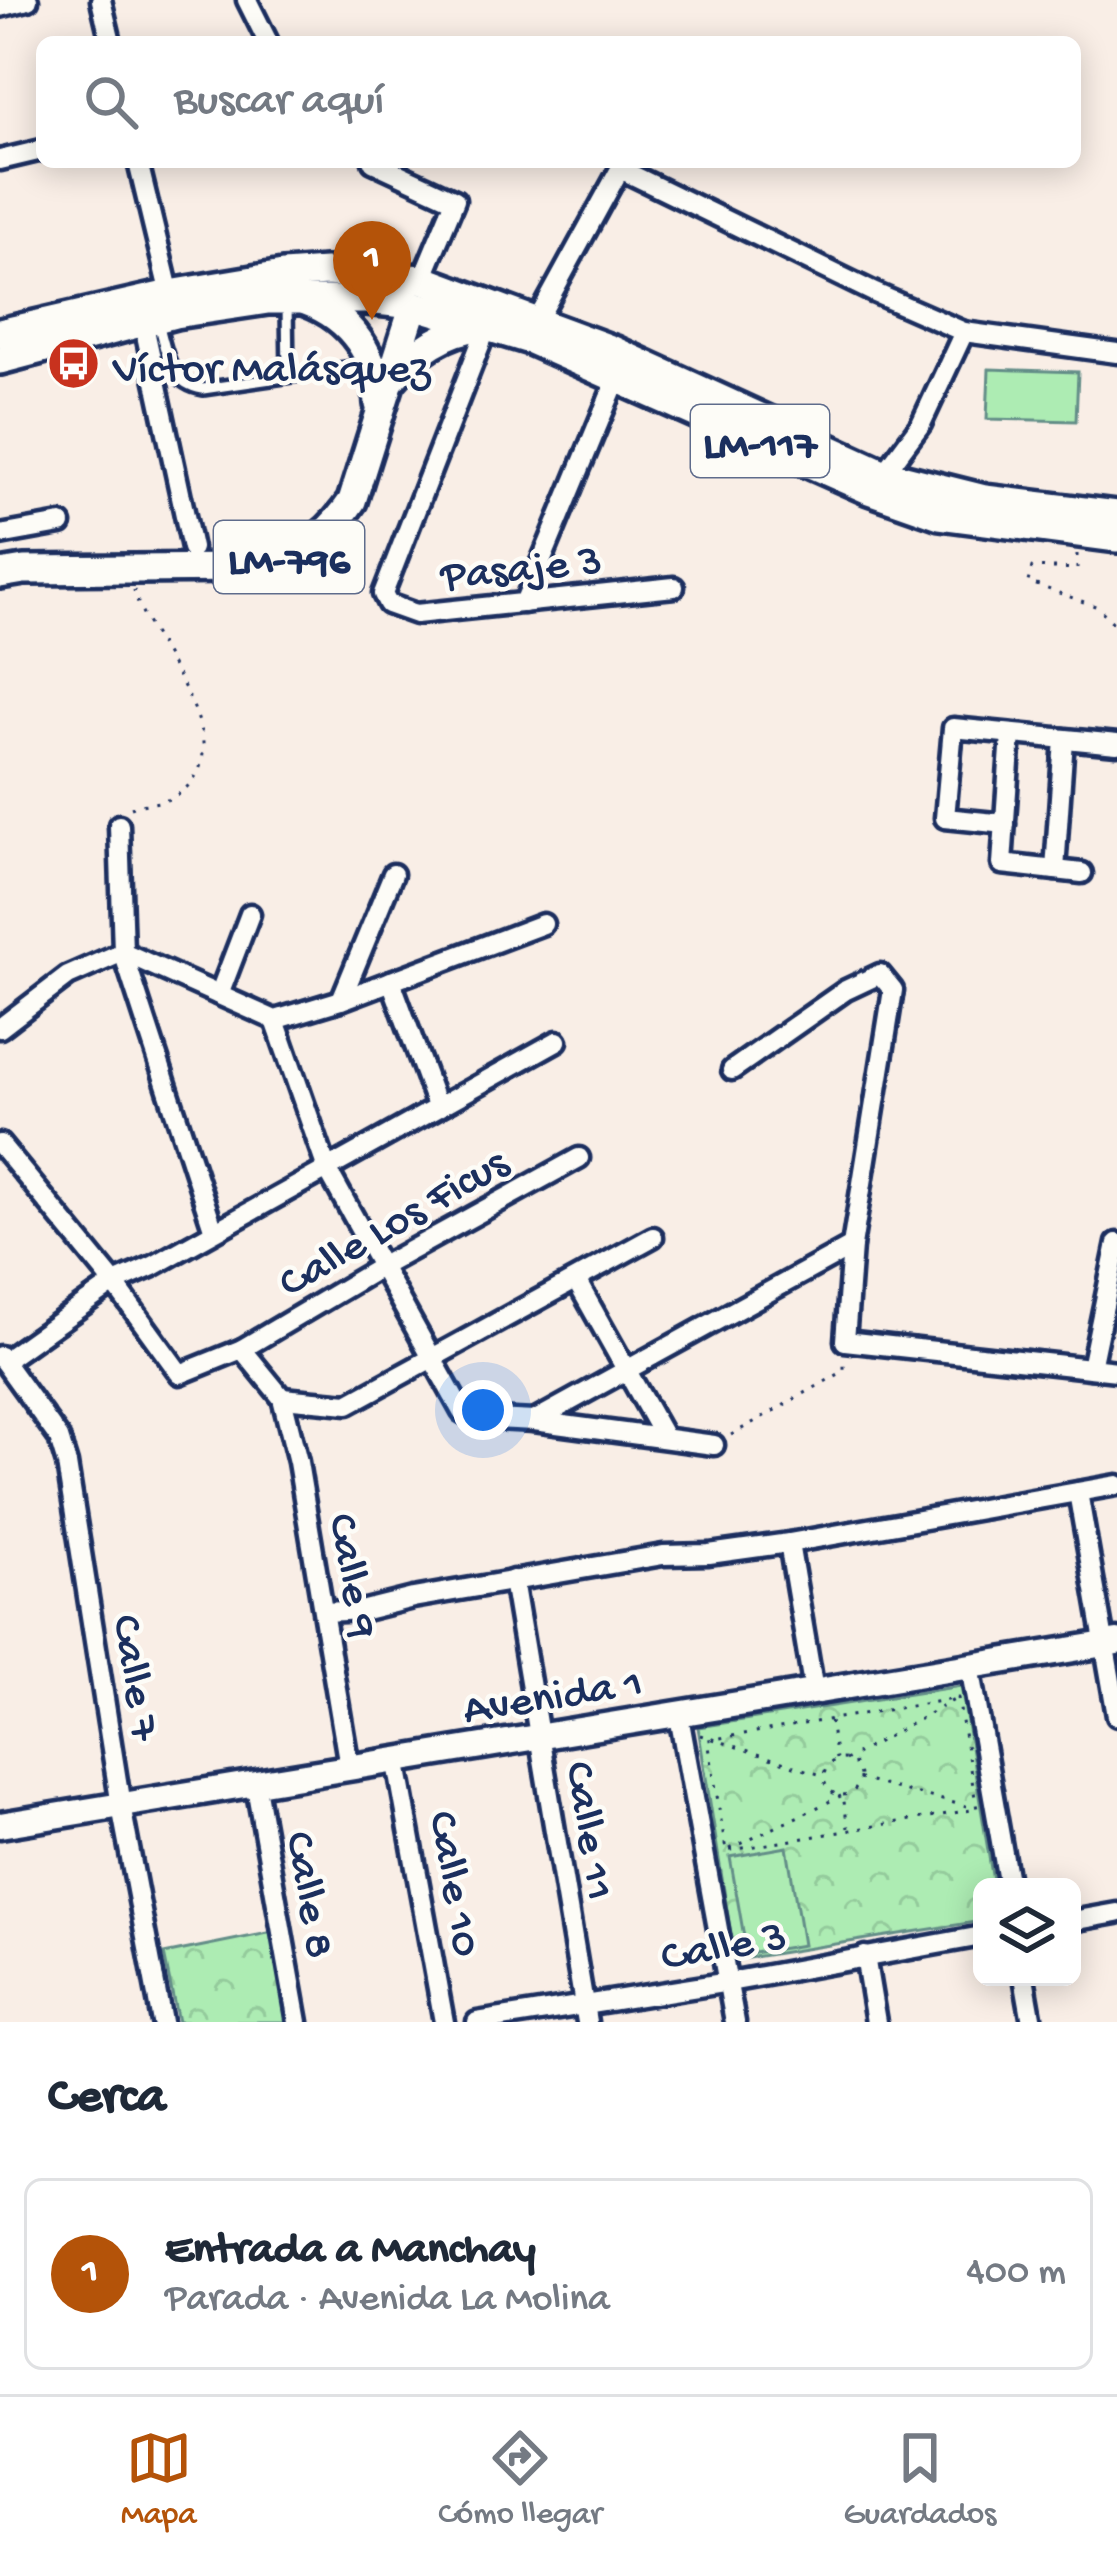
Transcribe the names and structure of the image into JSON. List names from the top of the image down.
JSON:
{
  "streets": {
    "main road": ["LM-117", "LM-796"],
    "street": [
      "Pasaje 3",
      "Calle Los Ficus",
      "Calle 9",
      "Calle 7",
      "Avenida 1",
      "Calle 11",
      "Calle 10",
      "Calle 8",
      "Calle 3"
    ]
  },
  "crossings": [
    ["LM-117", "LM-796"],
    ["LM-117", "Pasaje 3"],
    ["Calle 9", "Avenida 1"],
    ["Calle 7", "Avenida 1"],
    ["Avenida 1", "Calle 11"],
    ["Avenida 1", "Calle 10"],
    ["Avenida 1", "Calle 8"],
    ["Calle 11", "Calle 3"]
  ],
  "places": {
    "bus stop": ["Víctor Malásquez"]
  },
  "page": {
    "search": "Buscar aquí",
    "pins": "1",
    "heading": "Cerca",
    "list": [
      {
        "mark": "1",
        "name": "Entrada a Manchay",
        "note": "Parada · Avenida La Molina",
        "value": "400 m"
      }
    ],
    "nav": ["Mapa", "Cómo llegar", "Guardados"]
  }
}
